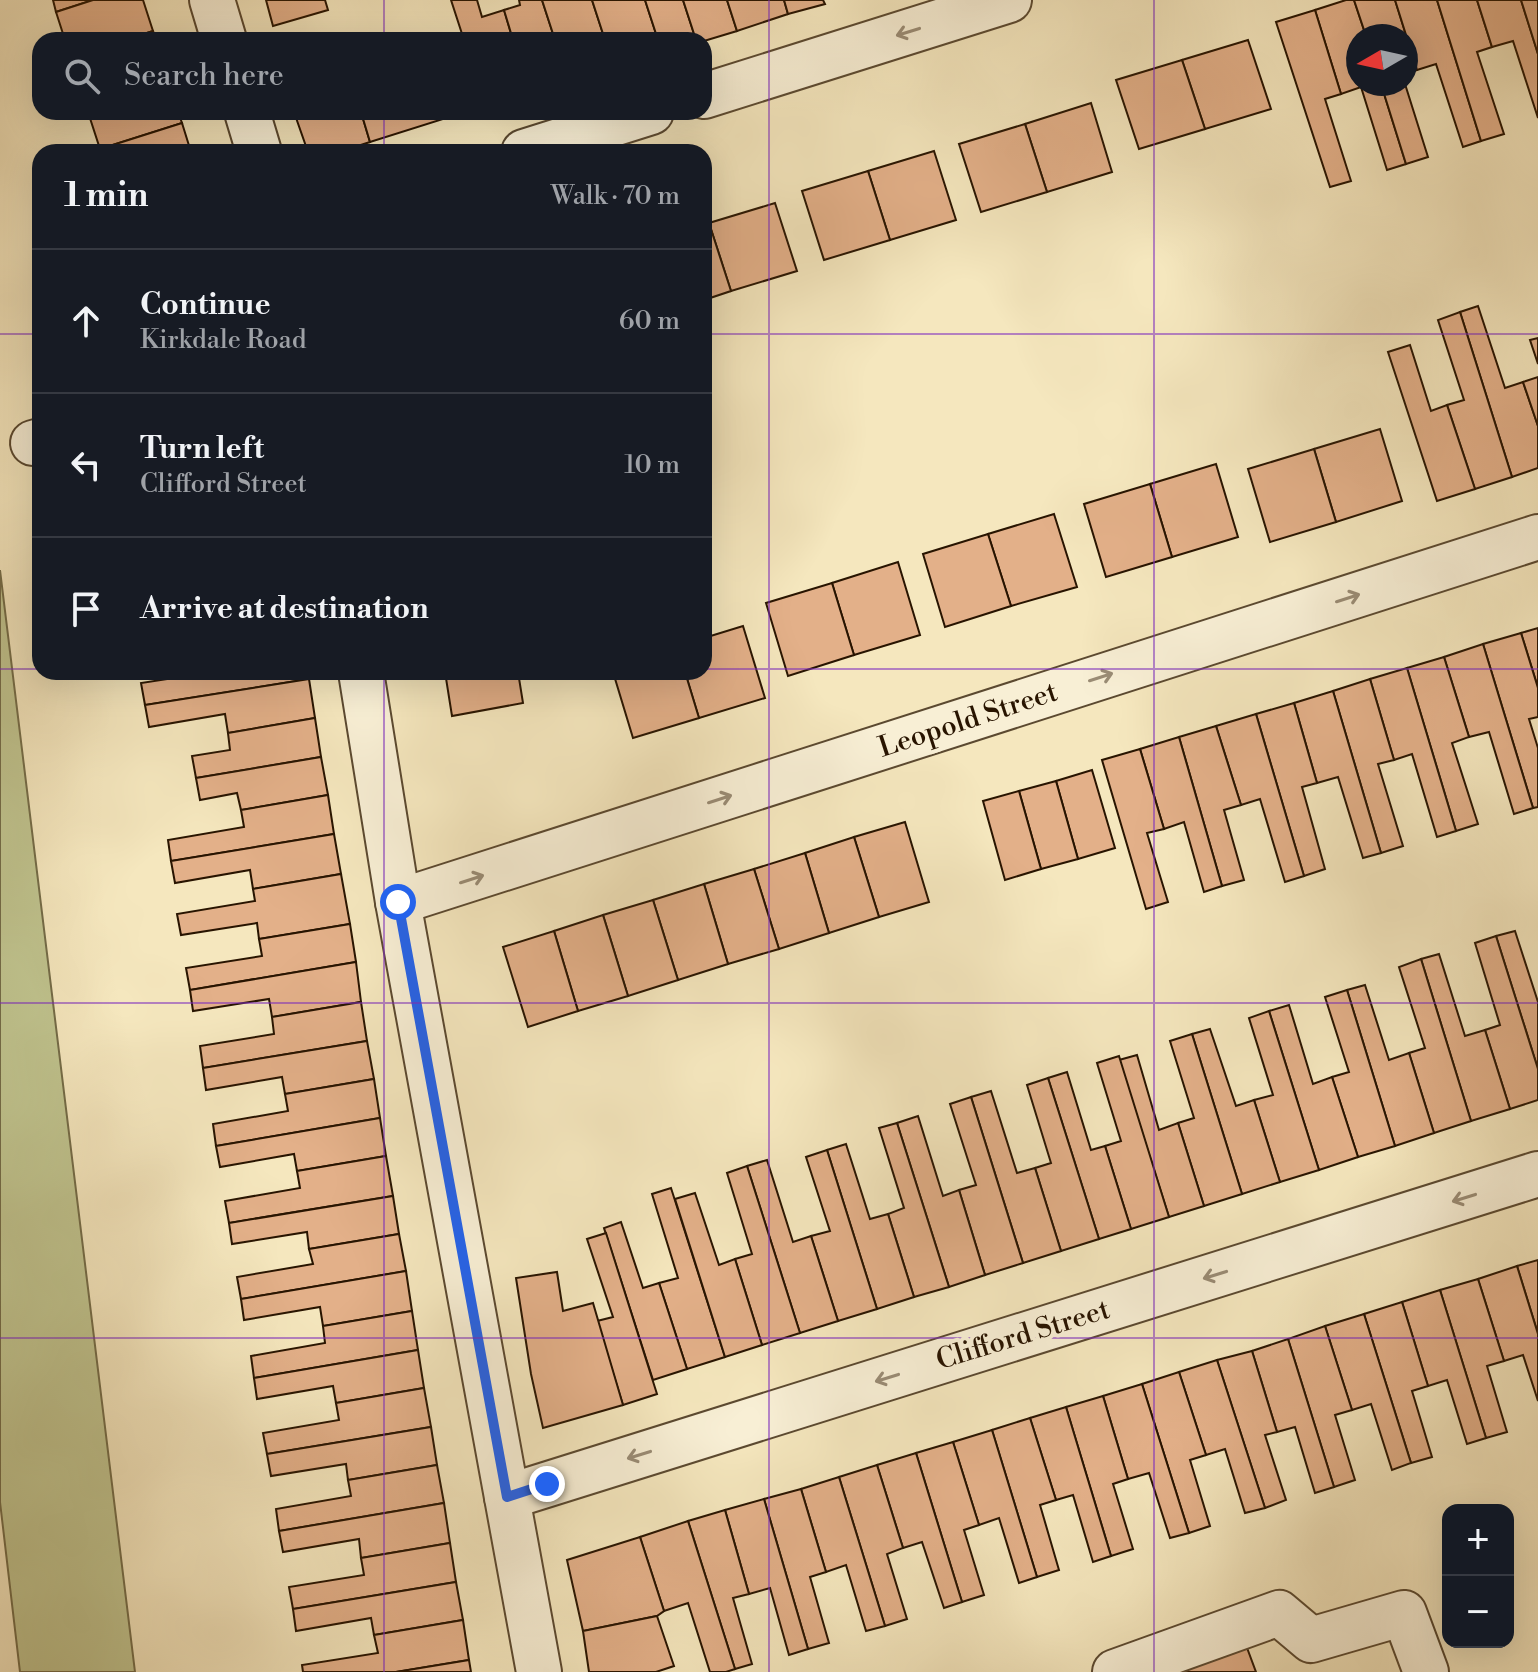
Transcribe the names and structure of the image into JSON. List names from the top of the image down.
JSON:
{
  "streets": {
    "street": ["Leopold Street", "Clifford Street"]
  },
  "one_way": ["Leopold Street", "Clifford Street"],
  "north": "left",
  "page": {
    "search": "Search here",
    "heading": ["1 min", "Walk · 70 m"],
    "list": [
      ["Continue", "Kirkdale Road", "60 m"],
      ["Turn left", "Clifford Street", "10 m"],
      "Arrive at destination"
    ],
    "map_buttons": ["+", "−"]
  }
}
